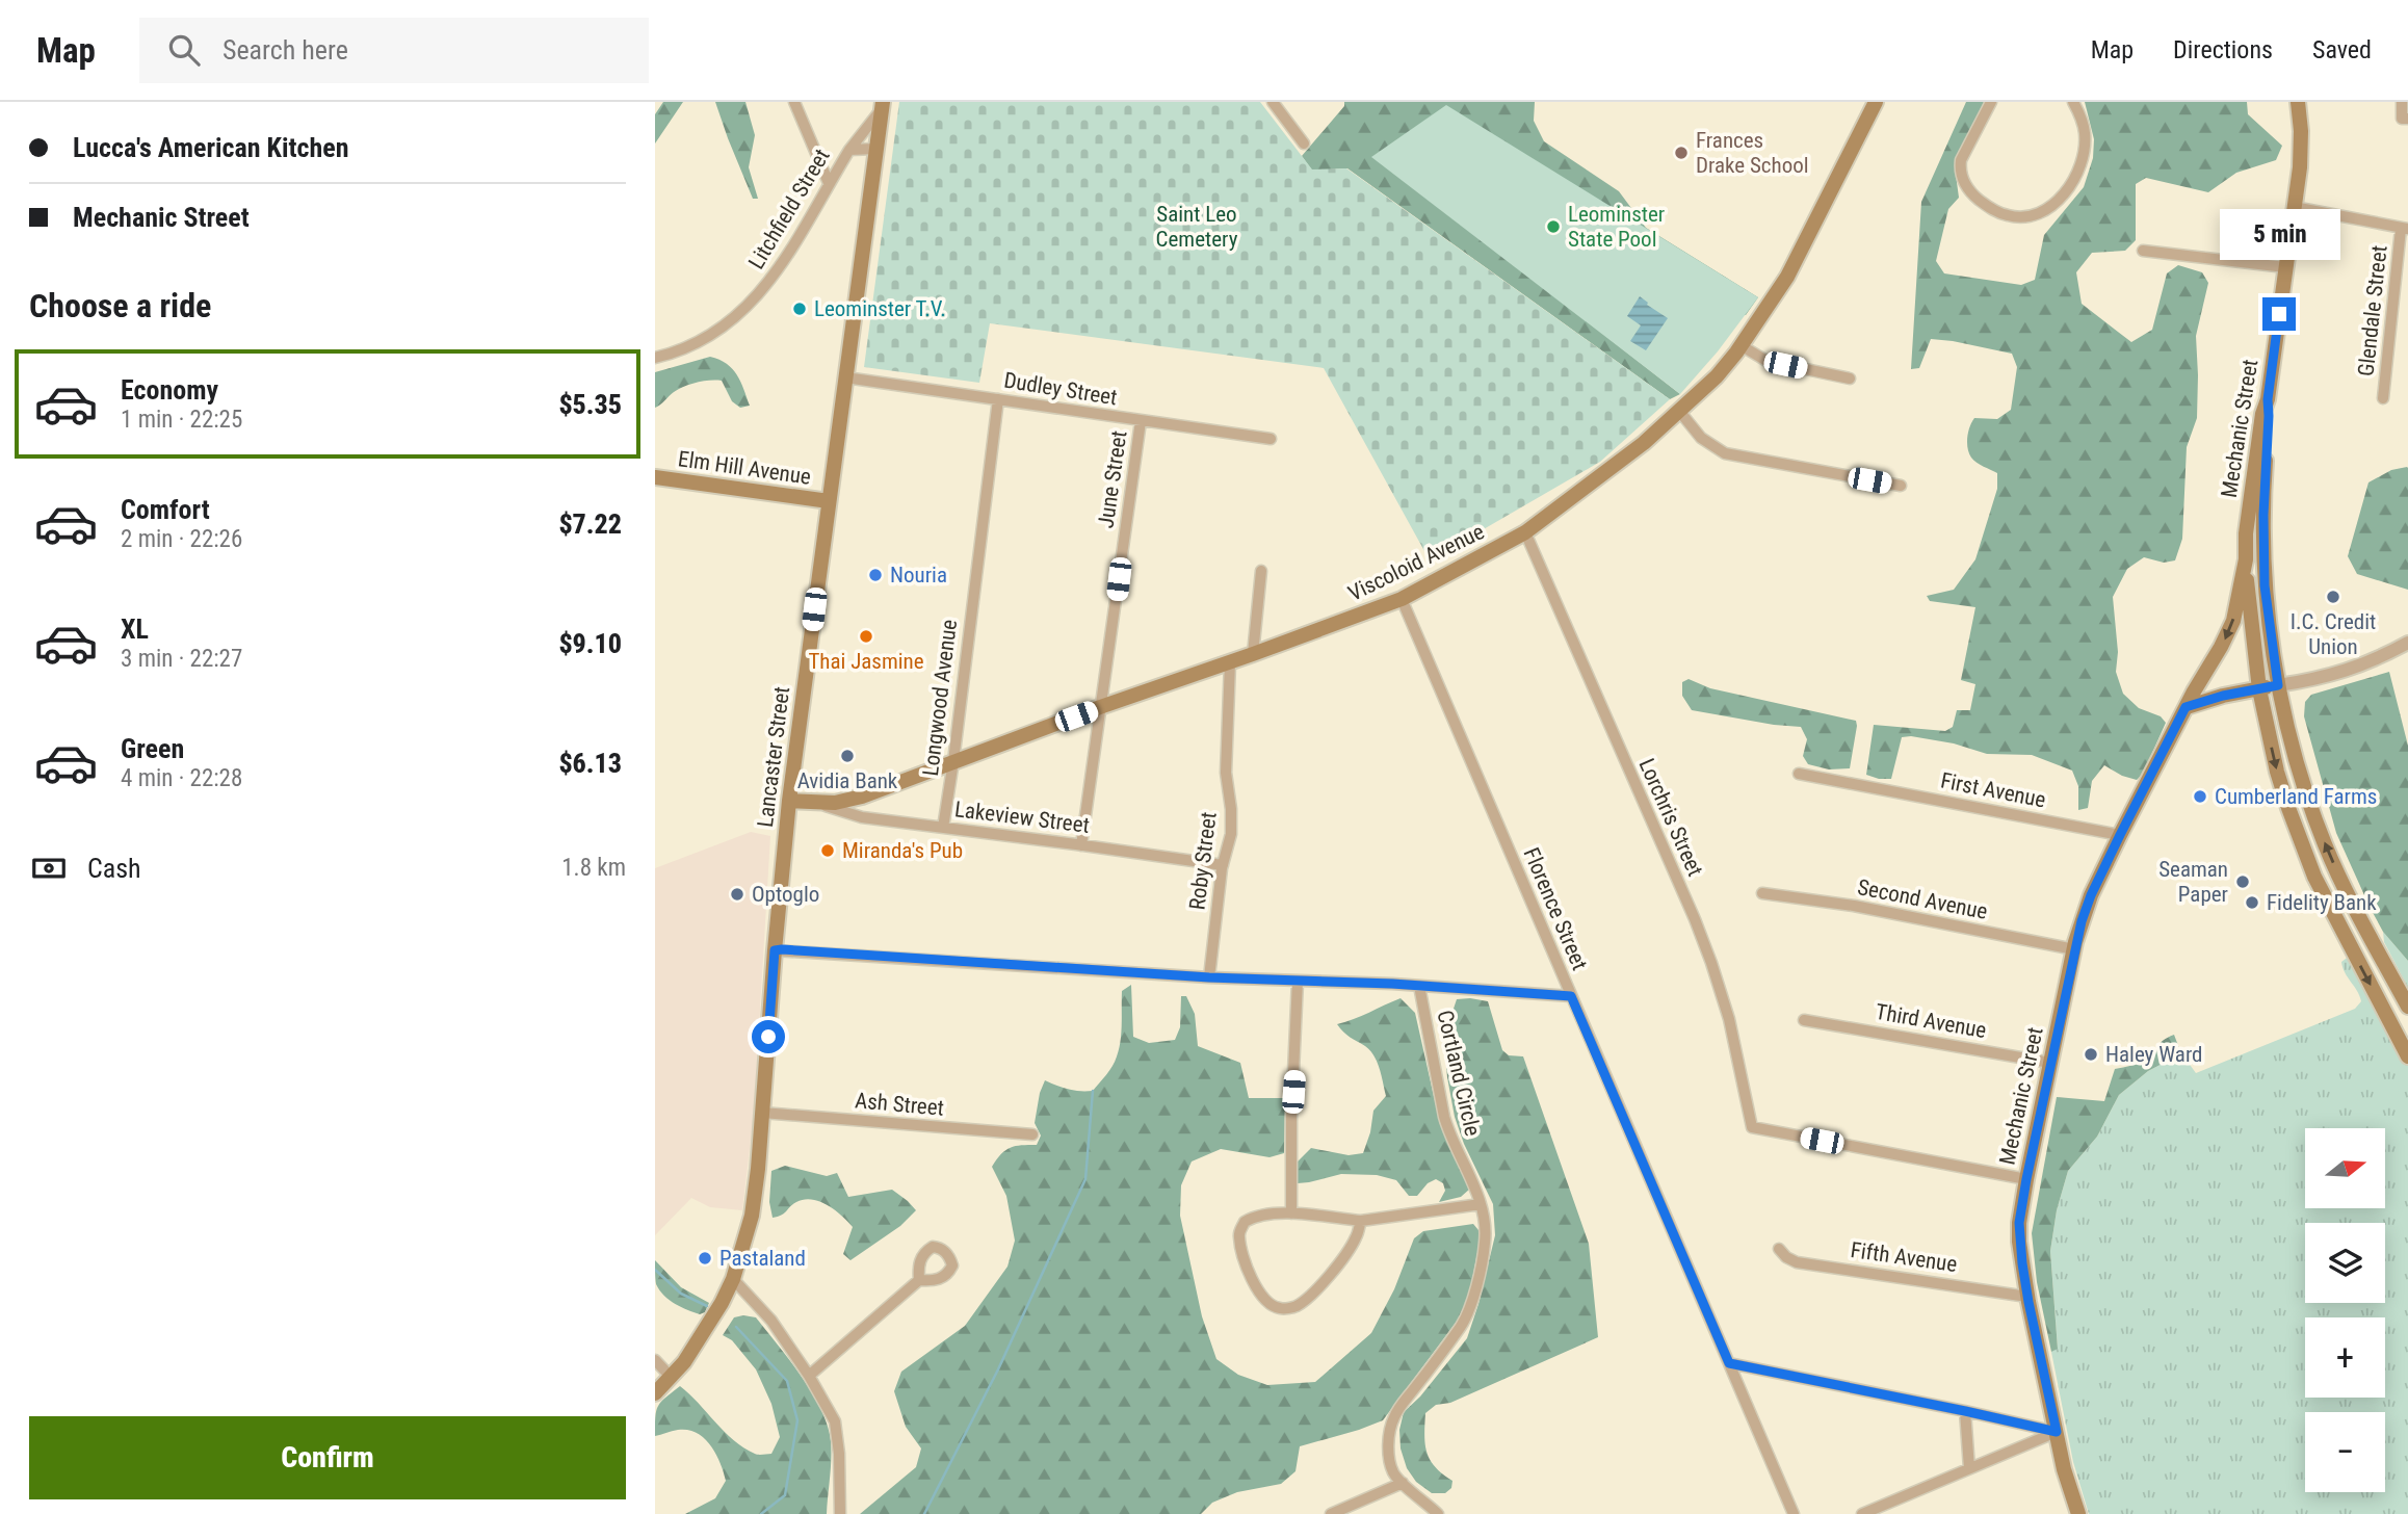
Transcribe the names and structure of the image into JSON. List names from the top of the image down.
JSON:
{
  "streets": {
    "main road": [
      "Mechanic Street",
      "Elm Hill Avenue",
      "Viscoloid Avenue",
      "Lancaster Street"
    ],
    "street": [
      "Litchfield Street",
      "Glendale Street",
      "Dudley Street",
      "June Street",
      "Longwood Avenue",
      "First Avenue",
      "Lakeview Street",
      "Lorchris Street",
      "Roby Street",
      "Second Avenue",
      "Florence Street",
      "Third Avenue",
      "Cortland Circle",
      "Ash Street",
      "Fifth Avenue"
    ]
  },
  "crossings": [
    ["Litchfield Street", "Lancaster Street"],
    ["Dudley Street", "June Street"],
    ["Dudley Street", "Longwood Avenue"],
    ["Dudley Street", "Lancaster Street"],
    ["Mechanic Street", "First Avenue"],
    ["Mechanic Street", "Lorchris Street"],
    ["Mechanic Street", "Second Avenue"],
    ["Mechanic Street", "Third Avenue"],
    ["Mechanic Street", "Fifth Avenue"],
    ["Elm Hill Avenue", "Lancaster Street"],
    ["June Street", "Viscoloid Avenue"],
    ["June Street", "Lakeview Street"],
    ["Viscoloid Avenue", "Longwood Avenue"],
    ["Viscoloid Avenue", "Lancaster Street"],
    ["Viscoloid Avenue", "Lakeview Street"],
    ["Viscoloid Avenue", "Lorchris Street"],
    ["Viscoloid Avenue", "Roby Street"],
    ["Viscoloid Avenue", "Florence Street"],
    ["Longwood Avenue", "Lakeview Street"],
    ["Lancaster Street", "Ash Street"],
    ["Lakeview Street", "Roby Street"]
  ],
  "parks": ["Saint Leo Cemetery"],
  "places": [
    "Frances Drake School",
    "Leominster State Pool",
    "Leominster T.V.",
    "Nouria",
    "I.C. Credit Union",
    "Thai Jasmine",
    "Avidia Bank",
    "Cumberland Farms",
    "Miranda's Pub",
    "Seaman Paper",
    "Optoglo",
    "Fidelity Bank",
    "Haley Ward",
    "Pastaland"
  ],
  "north": "right",
  "page": {
    "header": "Map",
    "search": "Search here",
    "nav": ["Map", "Directions", "Saved"],
    "banner": ["Lucca's American Kitchen", "Mechanic Street"],
    "bubble": "5 min",
    "heading": "Choose a ride",
    "list": [
      {
        "name": "Economy",
        "note": "1 min · 22:25",
        "value": "$5.35"
      },
      {
        "name": "Comfort",
        "note": "2 min · 22:26",
        "value": "$7.22"
      },
      {
        "name": "XL",
        "note": "3 min · 22:27",
        "value": "$9.10"
      },
      {
        "name": "Green",
        "note": "4 min · 22:28",
        "value": "$6.13"
      }
    ],
    "pay": ["Cash", "1.8 km"],
    "map_buttons": ["+", "−"],
    "buttons": "Confirm"
  }
}
